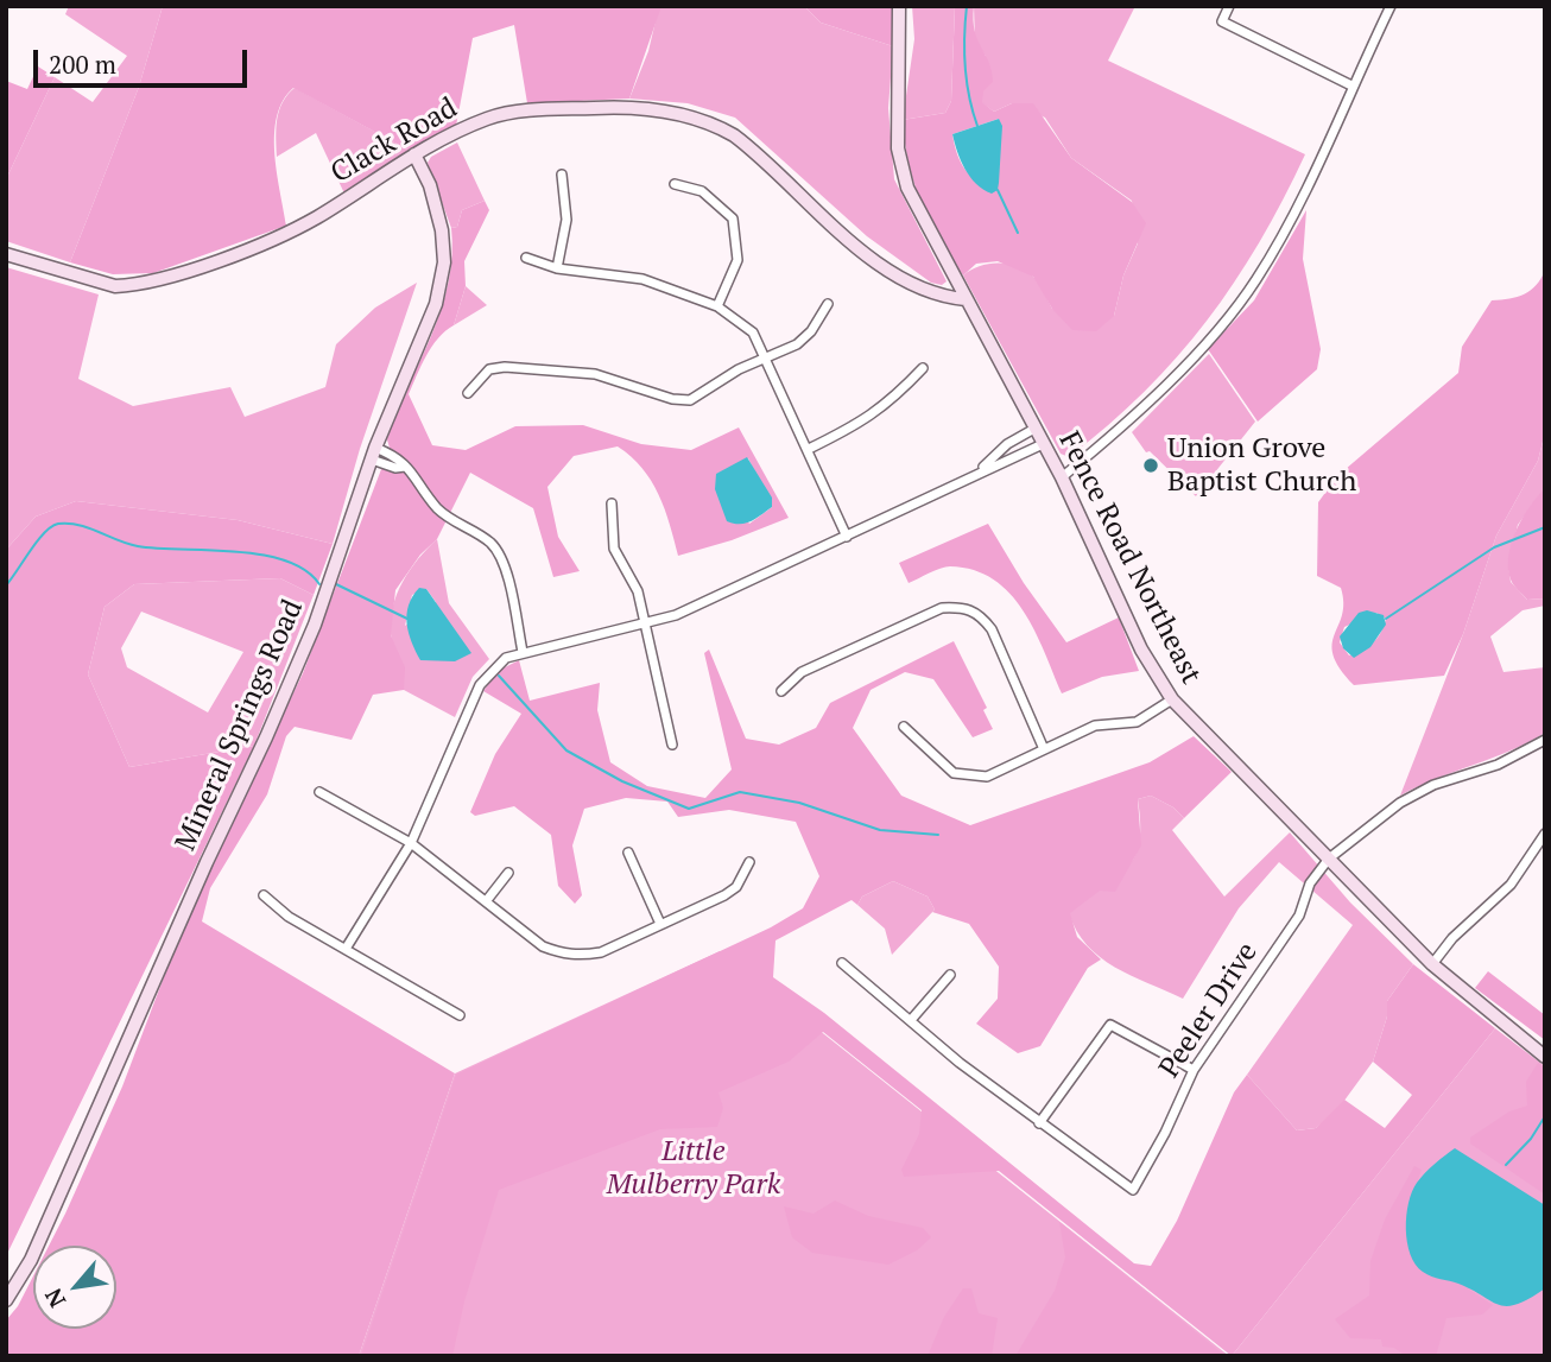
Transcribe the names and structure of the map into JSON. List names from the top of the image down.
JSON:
{
  "streets": {
    "street": [
      "Clack Road",
      "Fence Road Northeast",
      "Mineral Springs Road",
      "Peeler Drive"
    ]
  },
  "crossings": [
    ["Clack Road", "Fence Road Northeast"],
    ["Clack Road", "Mineral Springs Road"],
    ["Fence Road Northeast", "Peeler Drive"]
  ],
  "parks": ["Little Mulberry Park"],
  "places": ["Union Grove Baptist Church"],
  "scale_bar": "200 m",
  "north": "bottom left"
}
